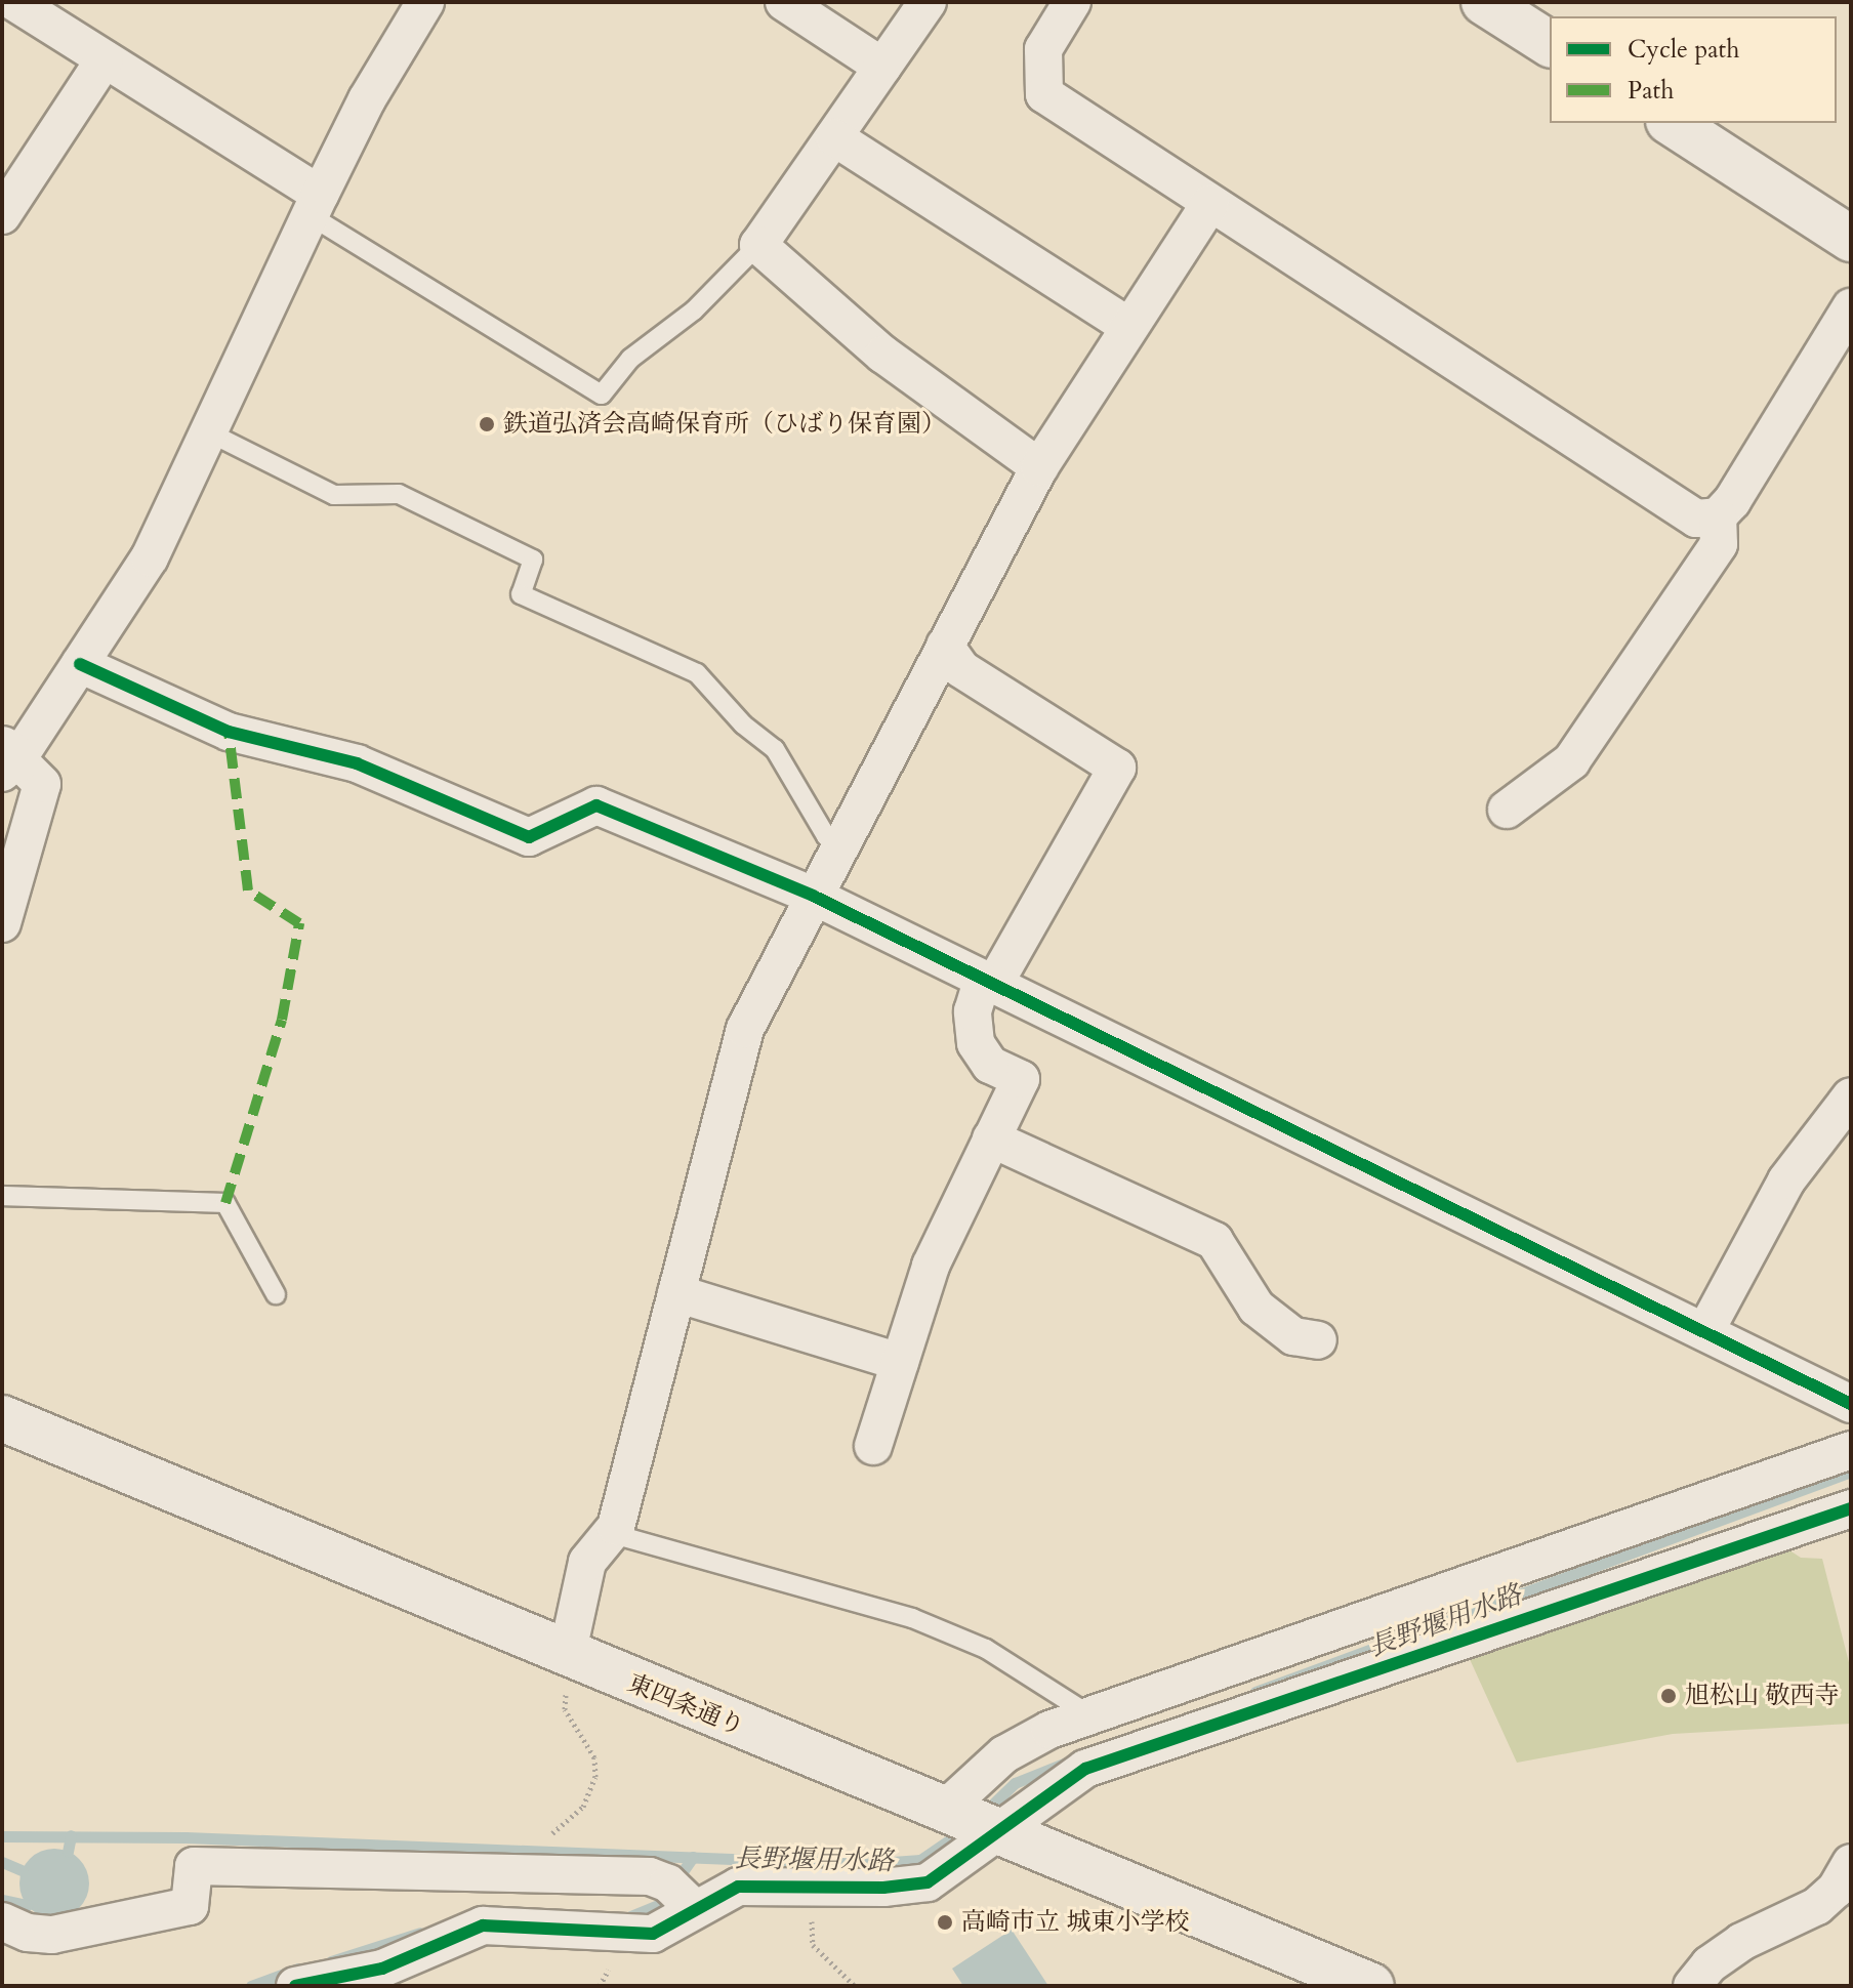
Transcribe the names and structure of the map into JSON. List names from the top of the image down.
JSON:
{
  "streets": {
    "street": ["東四条通り"]
  },
  "water": ["長野堰用水路"],
  "places": ["鉄道弘済会高崎保育所（ひばり保育園）", "旭松山 敬西寺", "高崎市立 城東小学校"],
  "legend": ["Cycle path", "Path"]
}
